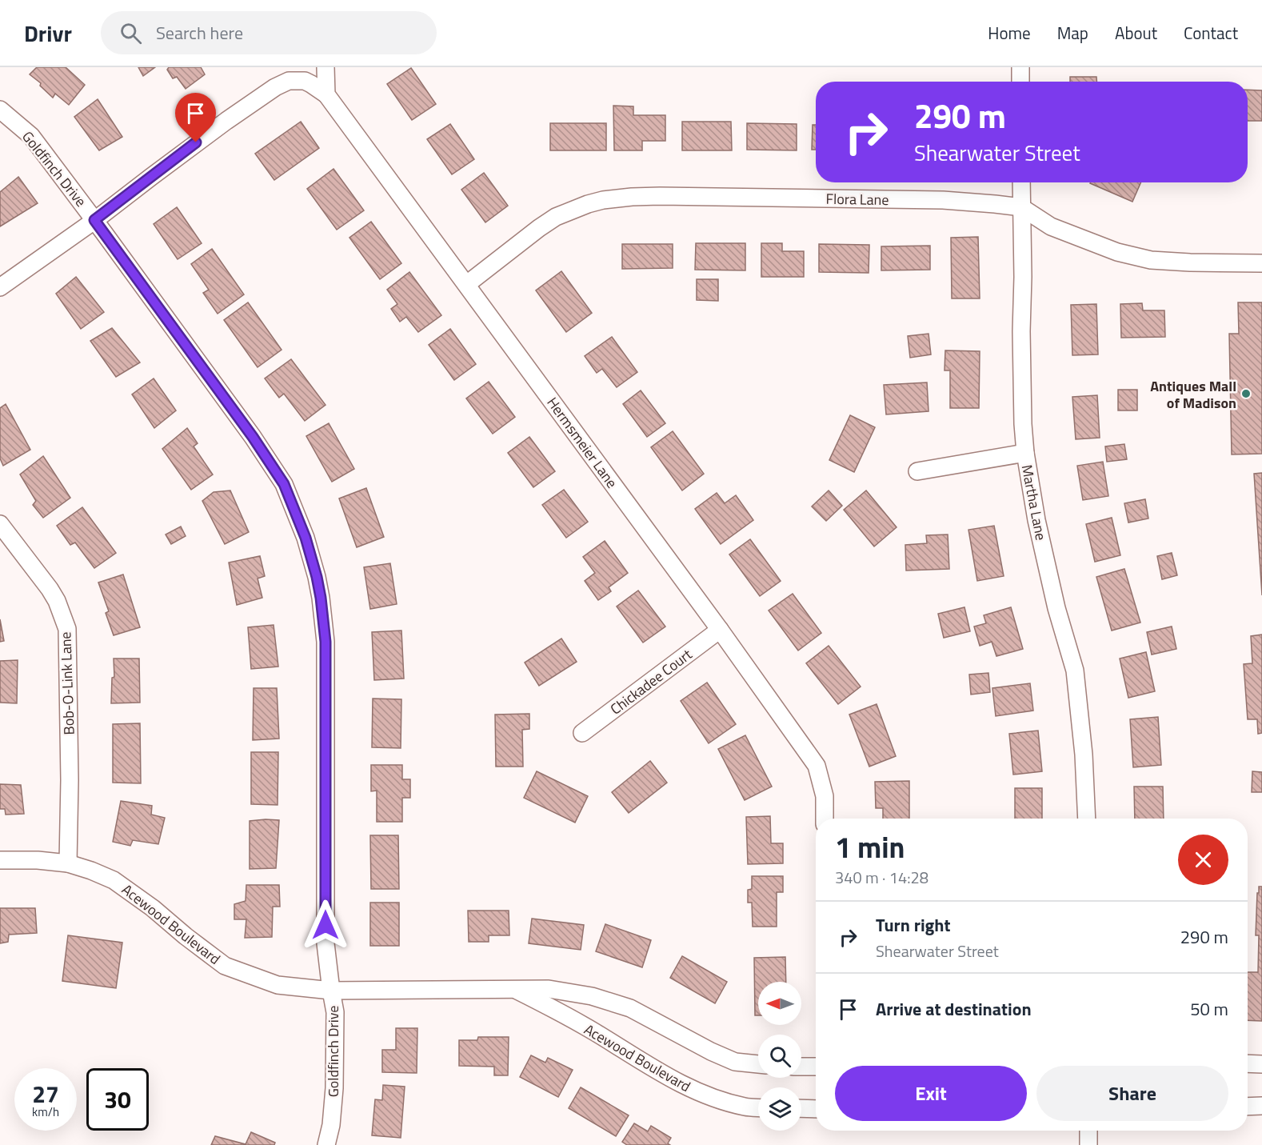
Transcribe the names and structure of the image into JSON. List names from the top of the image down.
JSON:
{
  "streets": {
    "street": [
      "Goldfinch Drive",
      "Flora Lane",
      "Hermsmeier Lane",
      "Martha Lane",
      "Chickadee Court",
      "Bob-O-Link Lane",
      "Acewood Boulevard"
    ]
  },
  "crossings": [
    ["Goldfinch Drive", "Acewood Boulevard"],
    ["Flora Lane", "Hermsmeier Lane"],
    ["Flora Lane", "Martha Lane"],
    ["Hermsmeier Lane", "Chickadee Court"],
    ["Bob-O-Link Lane", "Acewood Boulevard"]
  ],
  "places": ["Antiques Mall of Madison"],
  "north": "left",
  "page": {
    "header": "Drivr",
    "search": "Search here",
    "nav": [
      "Home",
      "Map",
      "About",
      "Contact"
    ],
    "turn": ["290 m", "Shearwater Street"],
    "heading": ["1 min", "340 m · 14:28"],
    "list": [
      {
        "name": "Turn right",
        "note": "Shearwater Street",
        "value": "290 m"
      },
      {
        "name": "Arrive at destination",
        "value": "50 m"
      }
    ],
    "buttons": ["Exit", "Share"],
    "speed": "27 km/h",
    "limit": "30"
  }
}
